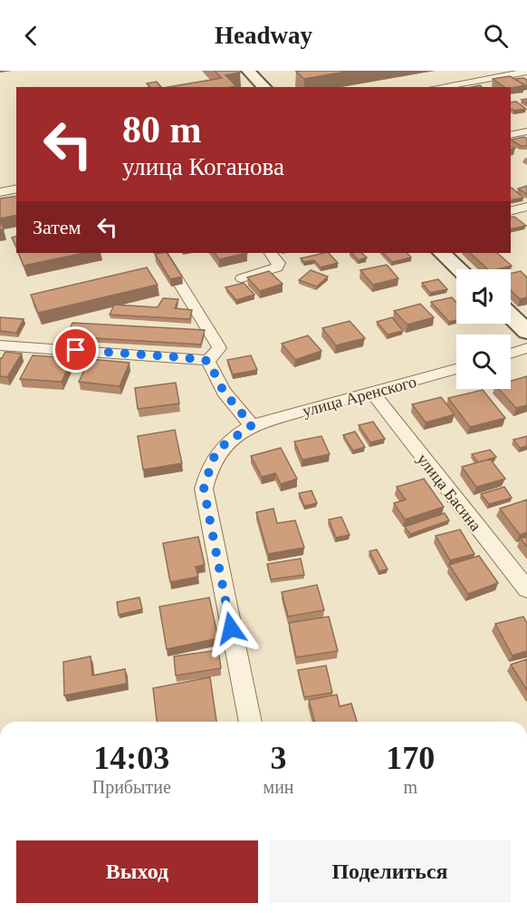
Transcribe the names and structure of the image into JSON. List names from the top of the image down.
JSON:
{
  "streets": {
    "street": ["улица Аренского", "улица Басина"]
  },
  "crossings": [
    ["улица Аренского", "улица Басина"]
  ],
  "page": {
    "header": "Headway",
    "turn": ["80 m", "улица Коганова"],
    "then": "Затем",
    "eta": [
      "14:03",
      "Прибытие",
      "3",
      "мин",
      "170",
      "m"
    ],
    "buttons": ["Выход", "Поделиться"]
  }
}
